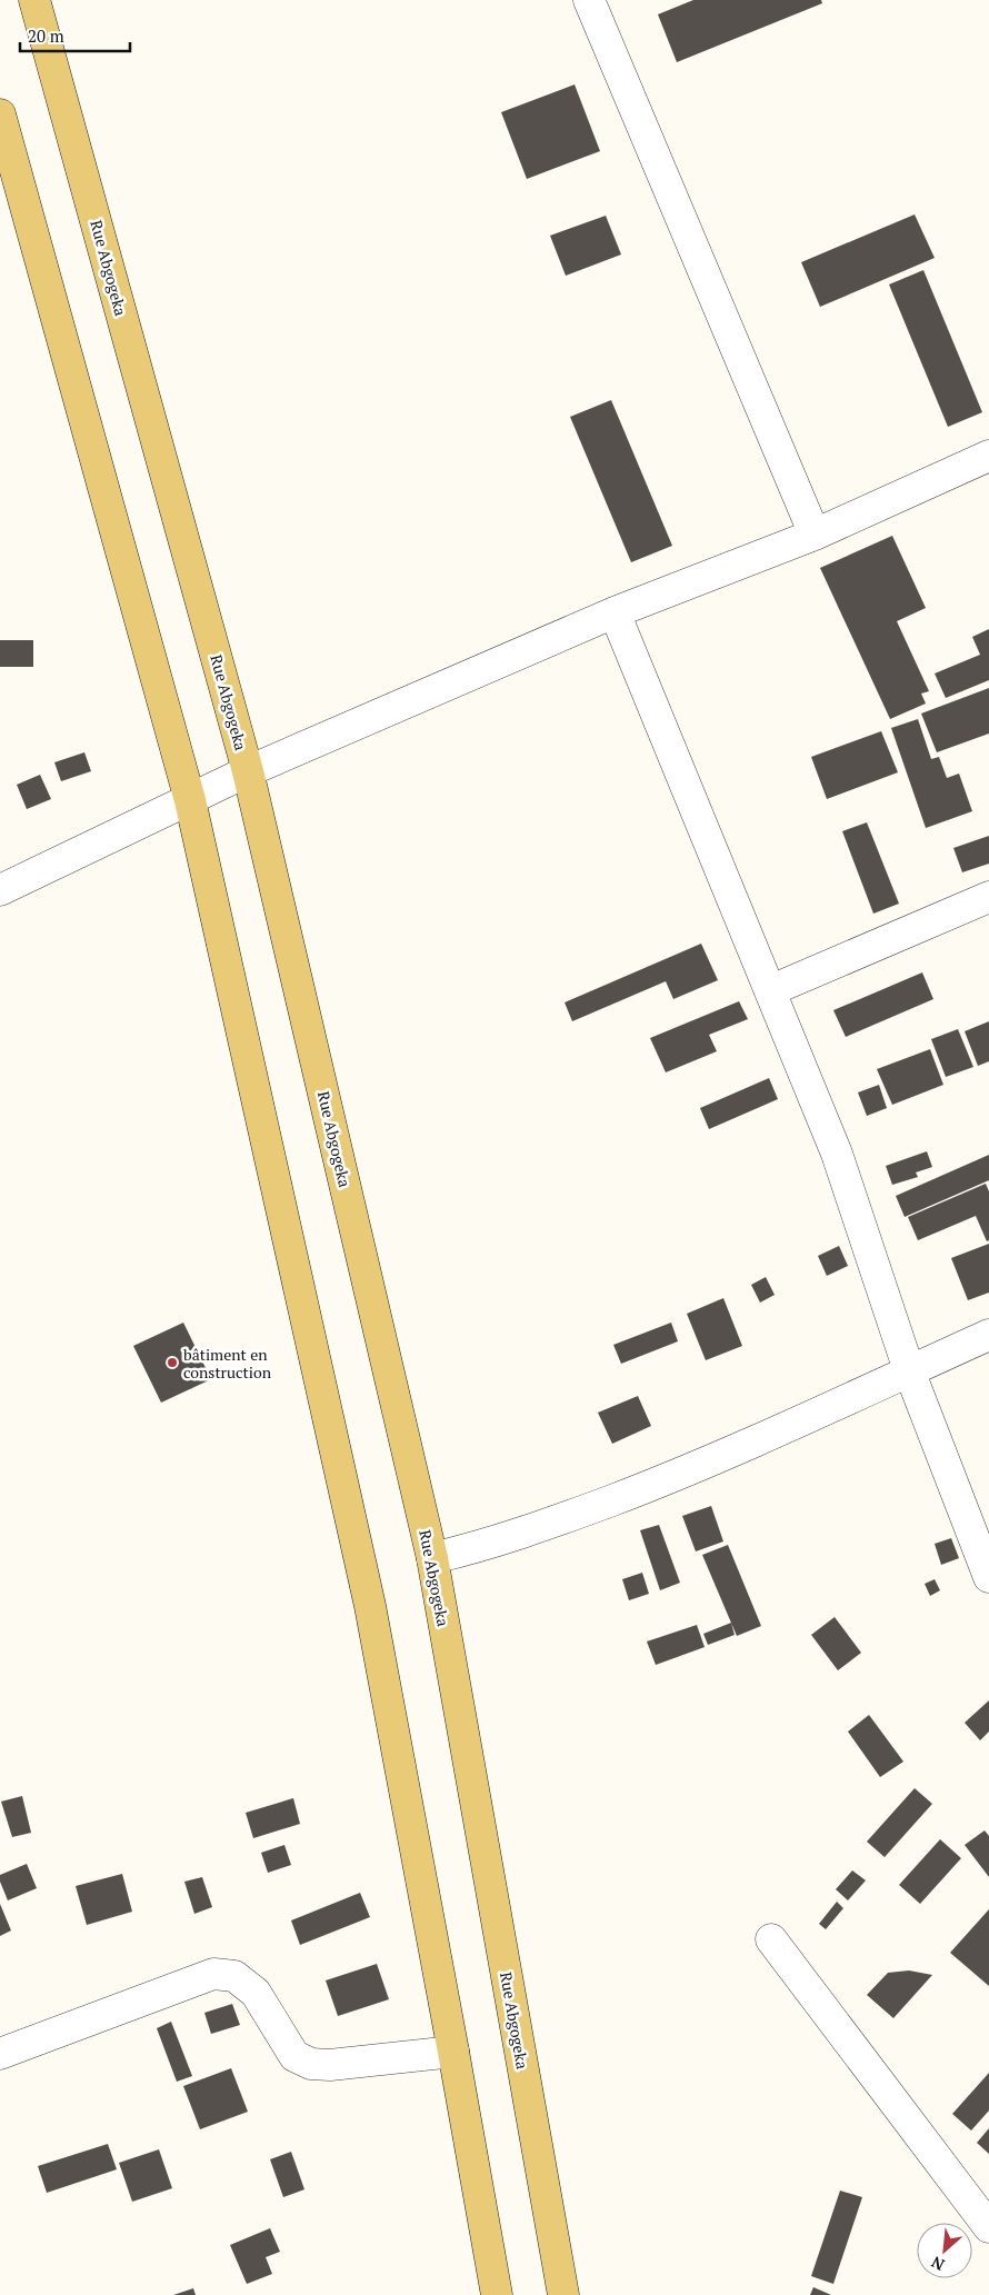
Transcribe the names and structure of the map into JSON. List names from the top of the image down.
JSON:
{
  "streets": {
    "main road": ["Rue Abgogeka"]
  },
  "places": ["bâtiment en construction"],
  "scale_bar": "20 m",
  "north": "bottom left"
}
